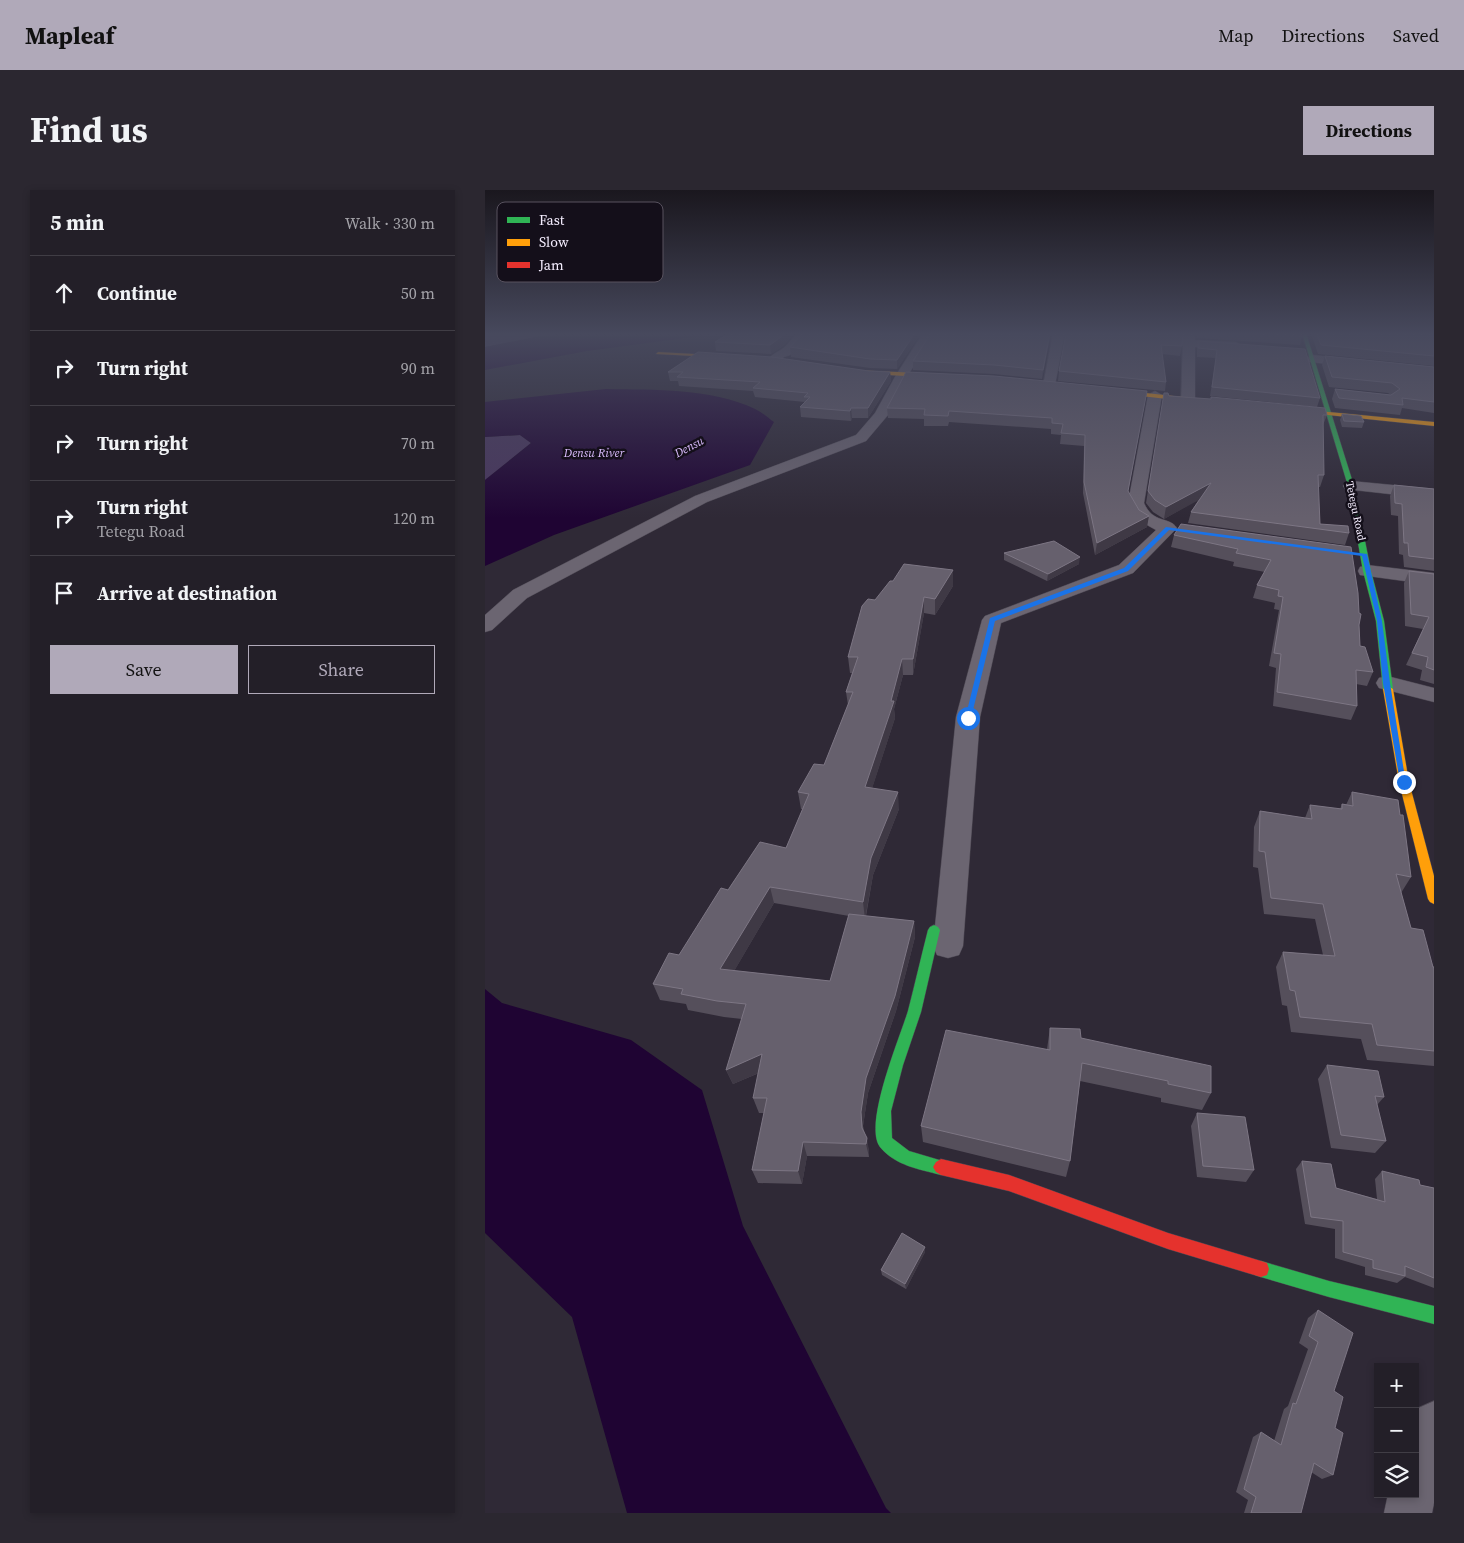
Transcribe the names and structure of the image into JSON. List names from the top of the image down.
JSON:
{
  "streets": {
    "street": ["Tetegu Road"]
  },
  "water": ["Densu", "Densu River"],
  "legend": ["Fast", "Slow", "Jam"],
  "page": {
    "header": "Mapleaf",
    "nav": ["Map", "Directions", "Saved"],
    "title": "Find us",
    "buttons": [
      "Directions",
      ["Save", "Share"]
    ],
    "heading": ["5 min", "Walk · 330 m"],
    "list": [
      ["Continue", "50 m"],
      ["Turn right", "90 m"],
      ["Turn right", "70 m"],
      ["Turn right", "Tetegu Road", "120 m"],
      "Arrive at destination"
    ],
    "map_buttons": ["+", "−"]
  }
}
